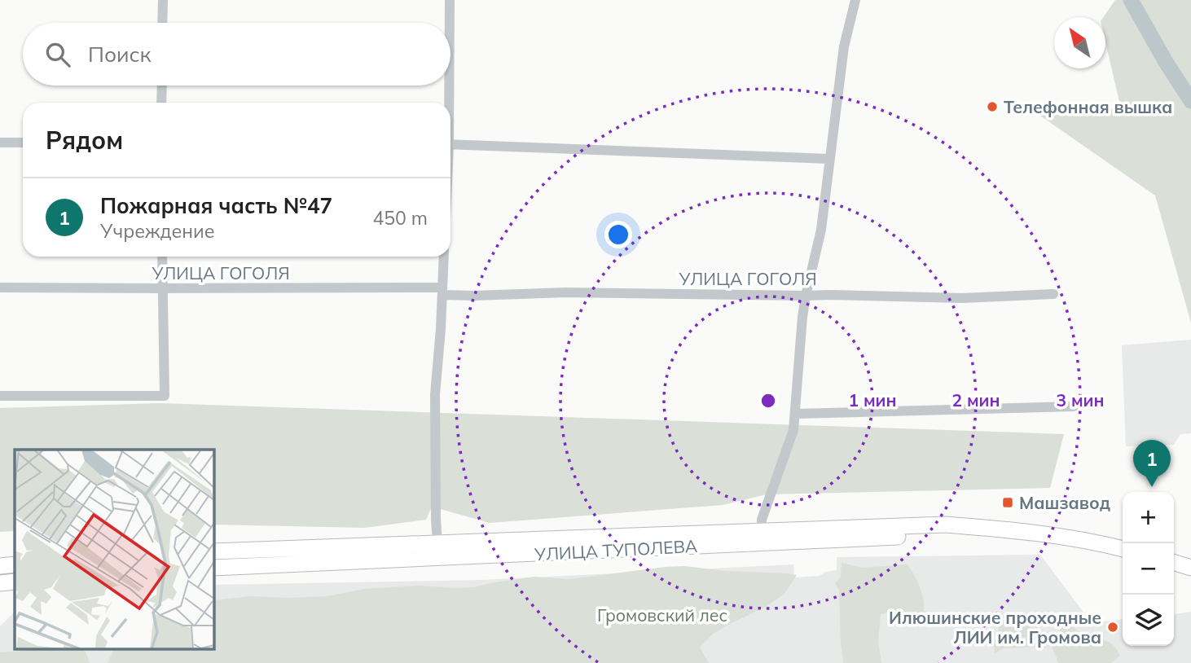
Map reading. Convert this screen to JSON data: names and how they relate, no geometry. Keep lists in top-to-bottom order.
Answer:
{
  "streets": {
    "main road": ["УЛИЦА ТУПОЛЕВА"],
    "street": ["УЛИЦА ГОГОЛЯ"]
  },
  "parks": ["Громовский лес"],
  "places": {
    "other": ["Телефонная вышка", "Илюшинские проходные ЛИИ им. Громова"],
    "transit": ["Машзавод"]
  },
  "north": "top left",
  "page": {
    "search": "Поиск",
    "heading": "Рядом",
    "list": [
      {
        "mark": "1",
        "name": "Пожарная часть №47",
        "note": "Учреждение",
        "value": "450 m"
      }
    ],
    "pins": "1",
    "map_buttons": ["+", "−"]
  },
  "rings": ["1 мин", "2 мин", "3 мин"]
}
